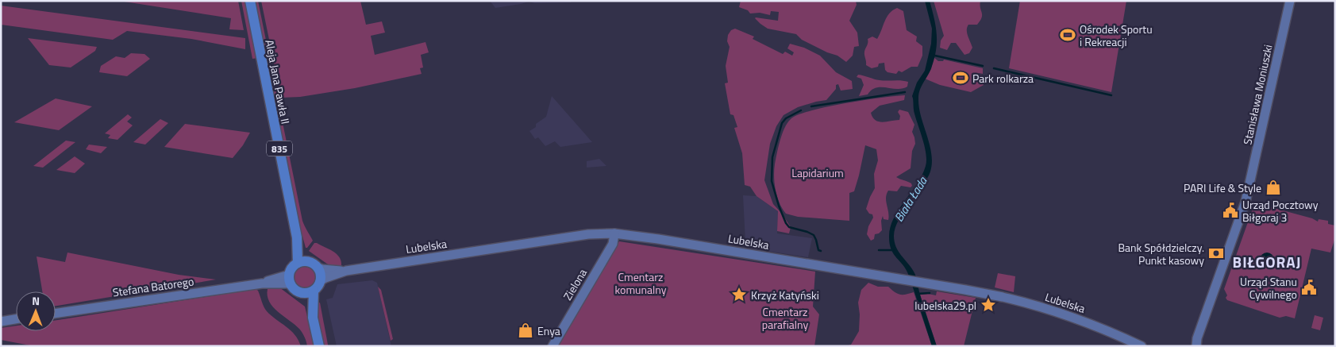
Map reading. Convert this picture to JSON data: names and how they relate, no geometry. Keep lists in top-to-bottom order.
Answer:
{
  "streets": {
    "main road": ["Aleja Jana Pawła II", "835"],
    "street": [
      "Stanisława Moniuszki",
      "Lubelska",
      "Zielona",
      "Stefana Batorego"
    ]
  },
  "crossings": [
    ["Aleja Jana Pawła II", "Lubelska"],
    ["Aleja Jana Pawła II", "Stefana Batorego"],
    ["Lubelska", "Zielona"],
    ["Lubelska", "Stefana Batorego"]
  ],
  "districts": ["BIŁGORAJ"],
  "water": ["Biała Łada"],
  "parks": ["Lapidarium", "Cmentarz komunalny", "Cmentarz parafialny"],
  "places": {
    "sports": ["Ośrodek Sportu i Rekreacji", "Park rolkarza"],
    "shop": ["PARI Life & Style", "Enya"],
    "public building": ["Urząd Pocztowy Biłgoraj 3", "Urząd Stanu Cywilnego"],
    "bank": ["Bank Spółdzielczy. Punkt kasowy"],
    "place": ["Krzyż Katyński", "lubelska29.pl"]
  },
  "north": "top"
}
